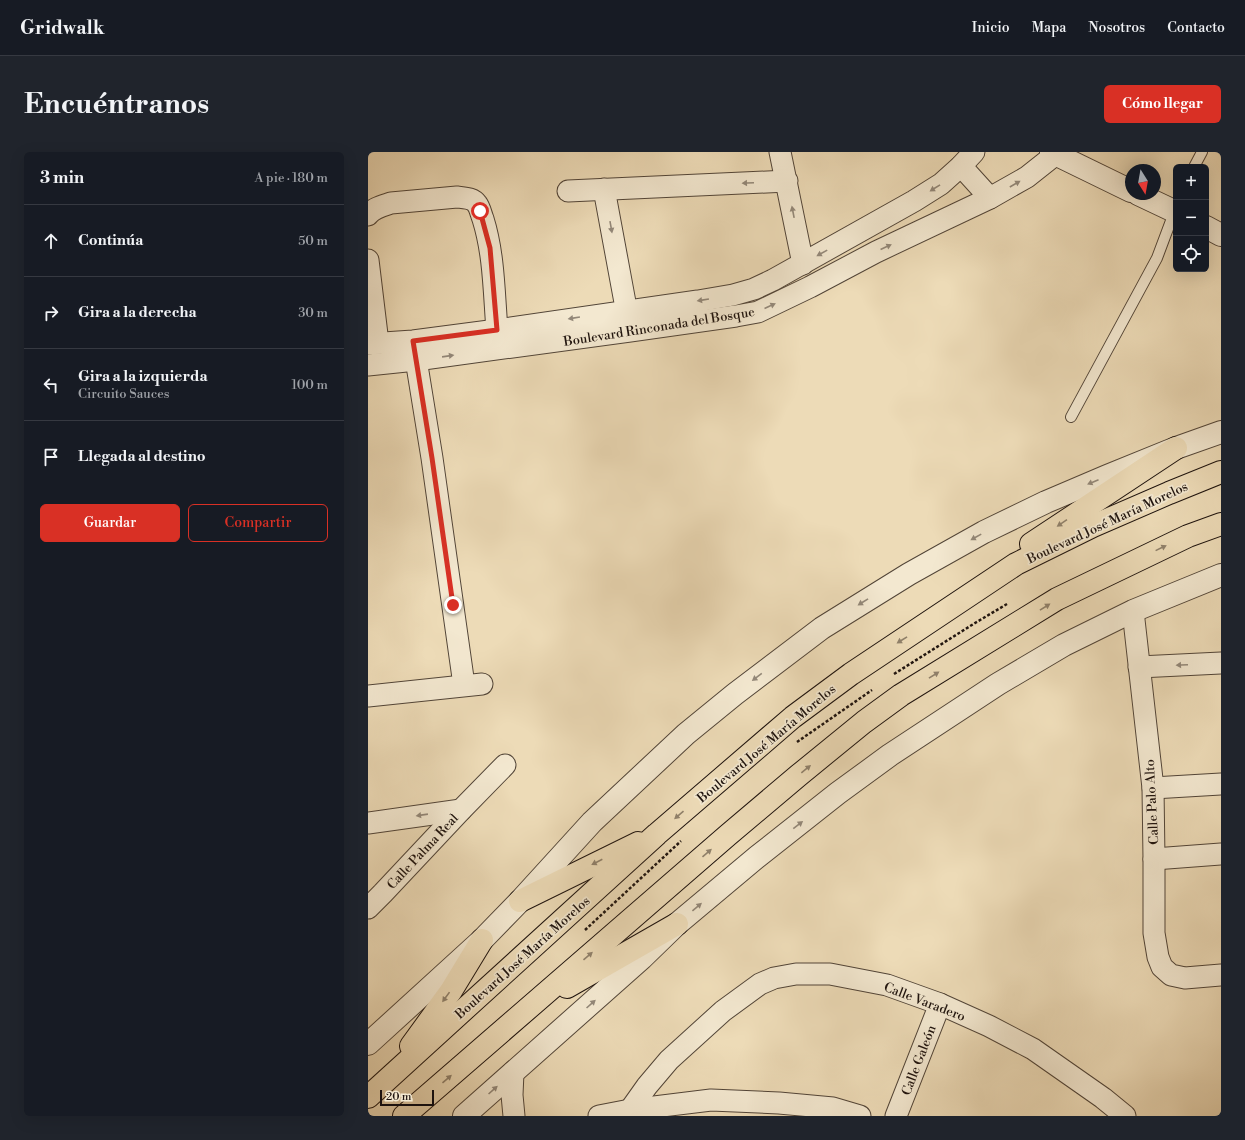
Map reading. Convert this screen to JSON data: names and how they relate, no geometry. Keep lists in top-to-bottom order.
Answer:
{
  "streets": {
    "main road": ["Boulevard José María Morelos"],
    "street": [
      "Boulevard Rinconada del Bosque",
      "Calle Palo Alto",
      "Calle Palma Real",
      "Calle Varadero",
      "Calle Galeón"
    ]
  },
  "crossings": [
    ["Calle Varadero", "Calle Galeón"]
  ],
  "one_way": ["Calle Palma Real"],
  "scale_bar": "20 m",
  "north": "bottom",
  "page": {
    "header": "Gridwalk",
    "nav": [
      "Inicio",
      "Mapa",
      "Nosotros",
      "Contacto"
    ],
    "buttons": [
      "Cómo llegar",
      ["Guardar", "Compartir"]
    ],
    "title": "Encuéntranos",
    "heading": ["3 min", "A pie · 180 m"],
    "map_buttons": ["+", "−"],
    "list": [
      ["Continúa", "50 m"],
      ["Gira a la derecha", "30 m"],
      ["Gira a la izquierda", "Circuito Sauces", "100 m"],
      "Llegada al destino"
    ],
    "scale": "20 m"
  }
}
